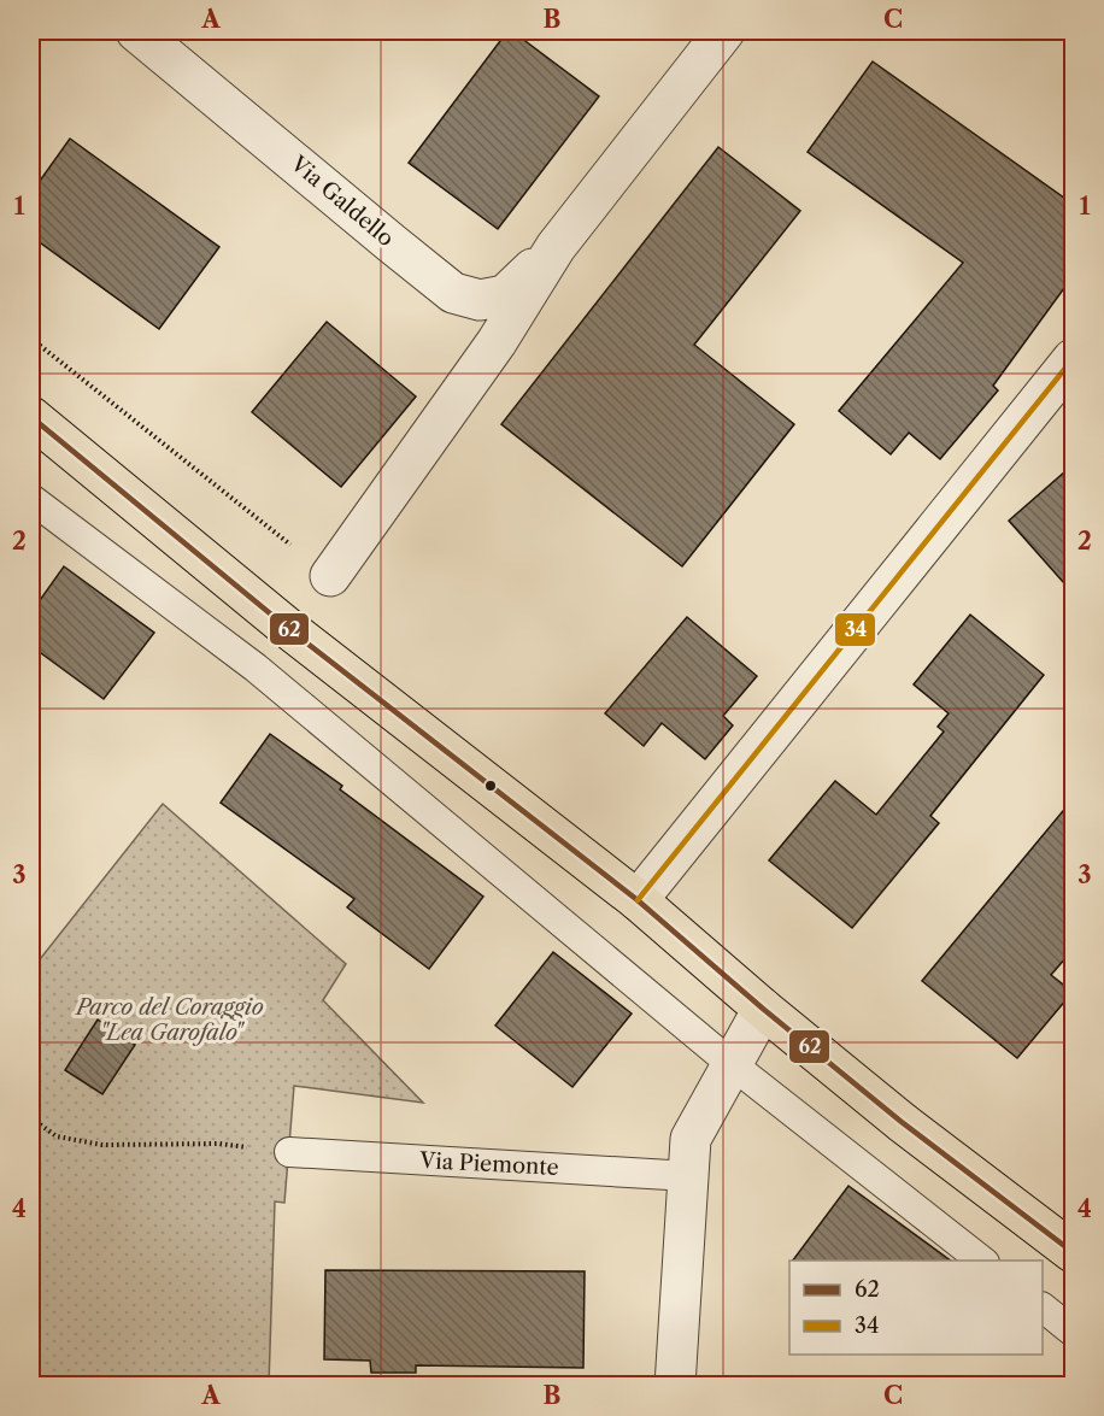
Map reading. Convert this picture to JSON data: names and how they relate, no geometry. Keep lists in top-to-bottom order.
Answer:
{
  "streets": {
    "street": ["Via Galdello"],
    "lane": ["Via Piemonte"]
  },
  "parks": ["Parco del Coraggio \"Lea Garofalo\""],
  "lines": ["transit line 34", "transit line 62"],
  "legend": ["62", "34"],
  "grid": {
    "columns": ["A", "B", "C"],
    "rows": [
      "1",
      "2",
      "3",
      "4"
    ]
  }
}
